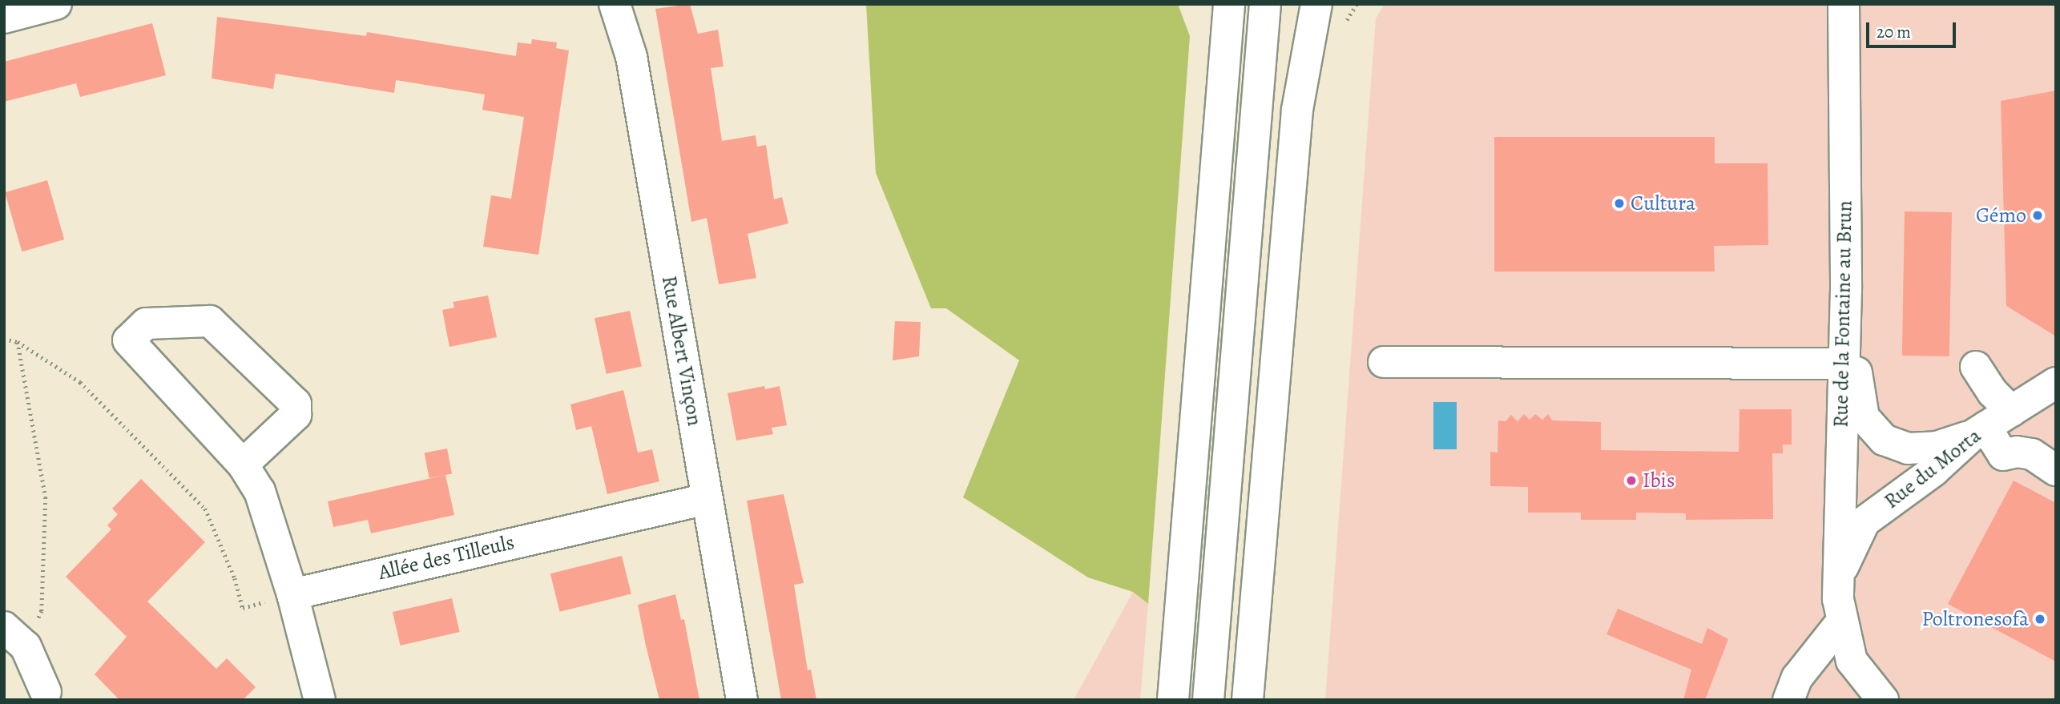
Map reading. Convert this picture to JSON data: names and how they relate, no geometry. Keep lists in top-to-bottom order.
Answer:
{
  "streets": {
    "main road": [
      "Rue de la Fontaine au Brun",
      "Rue Albert Vinçon",
      "Rue du Morta",
      "Allée des Tilleuls"
    ]
  },
  "crossings": [
    ["Rue de la Fontaine au Brun", "Rue du Morta"],
    ["Rue Albert Vinçon", "Allée des Tilleuls"]
  ],
  "places": [
    "Cultura",
    "Gémo",
    "Ibis",
    "Poltronesofà"
  ],
  "scale_bar": "20 m"
}
